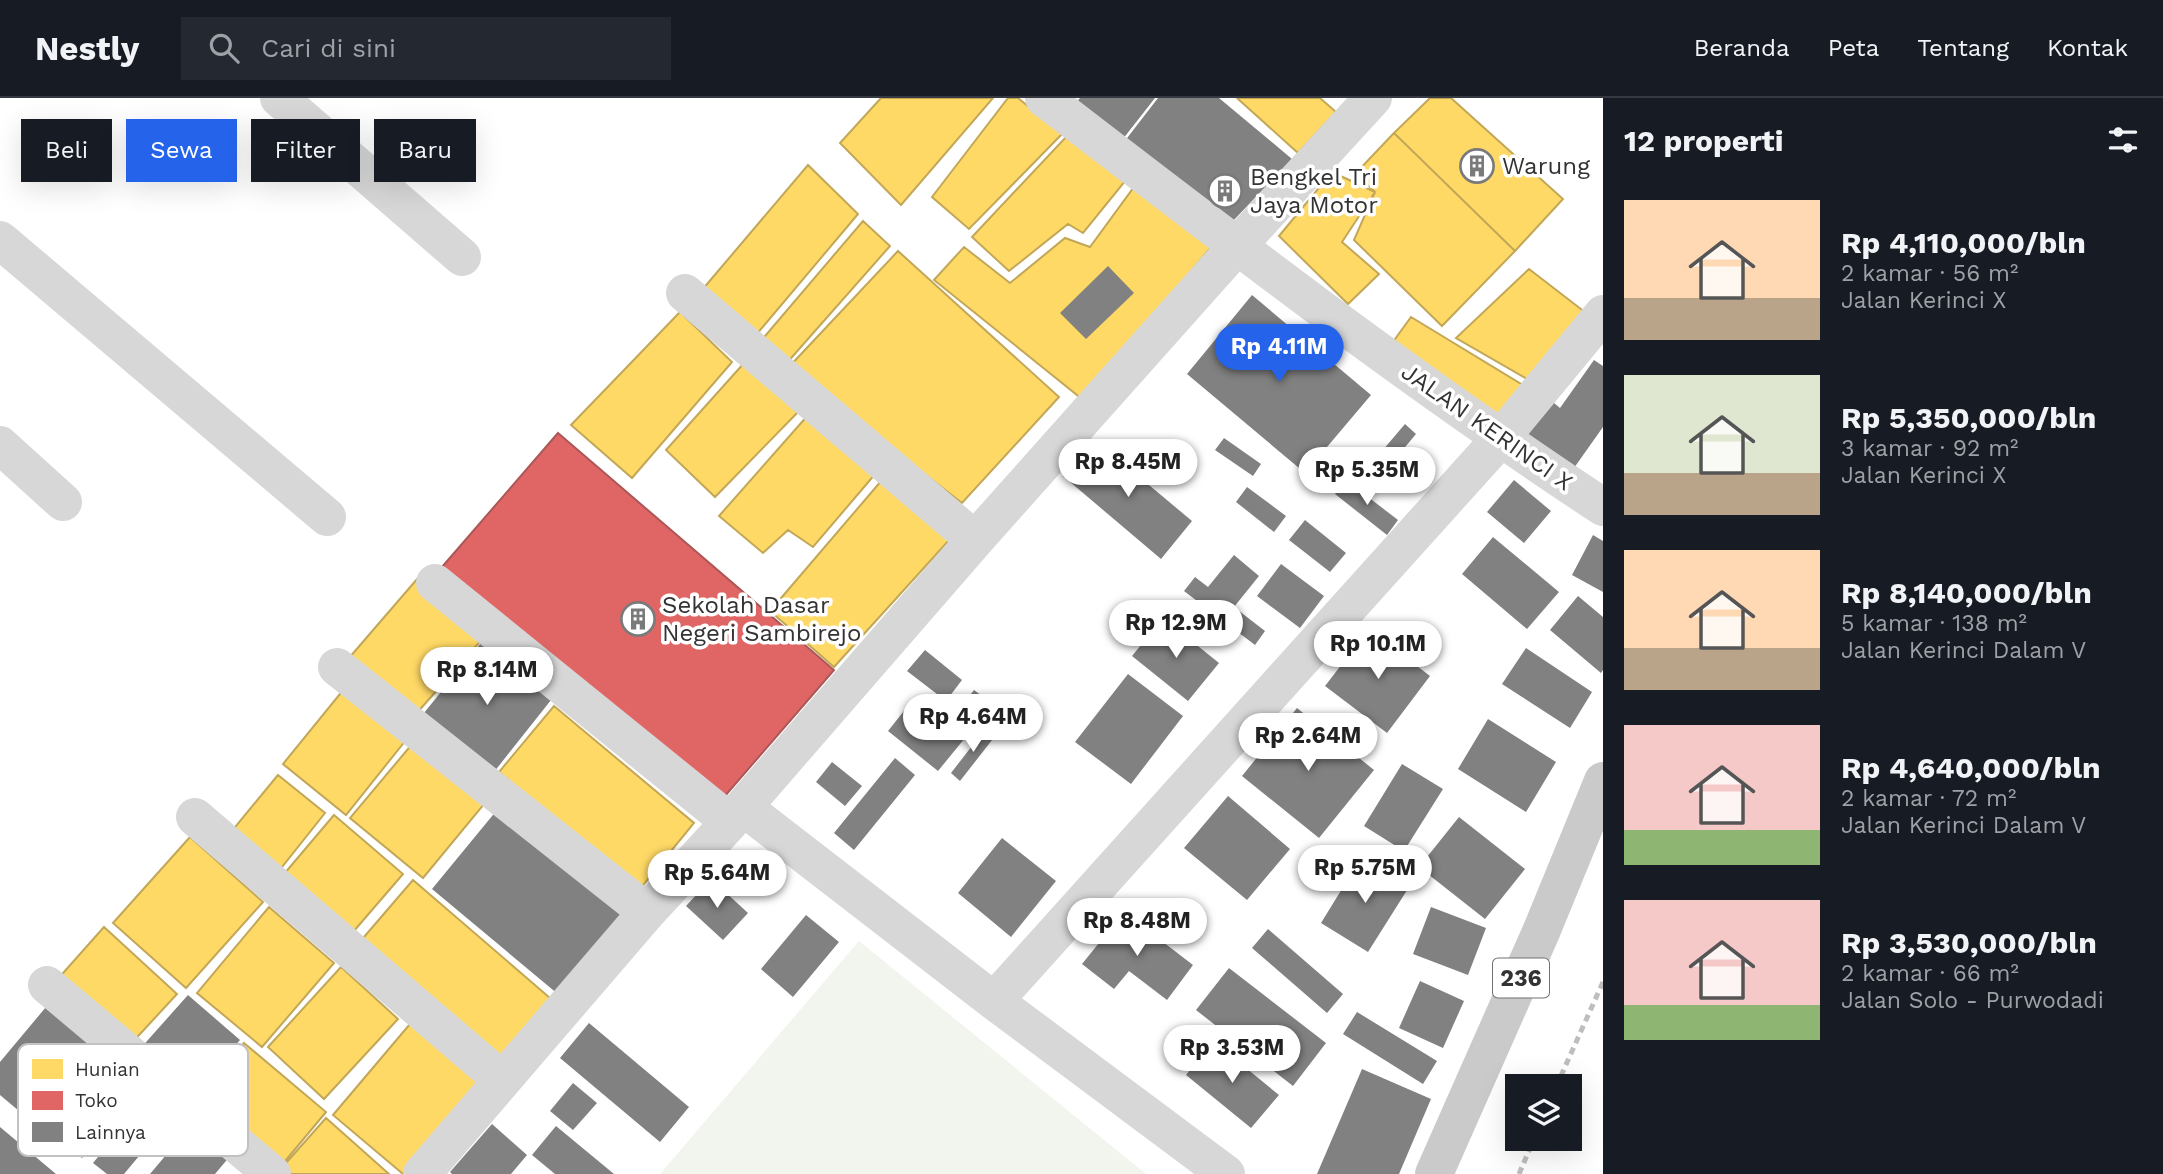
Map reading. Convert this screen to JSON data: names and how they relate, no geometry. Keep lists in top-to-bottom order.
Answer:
{
  "streets": {
    "main road": ["236"],
    "street": ["JALAN KERINCI X"]
  },
  "places": {
    "building": ["Warung", "Bengkel Tri Jaya Motor", "Sekolah Dasar Negeri Sambirejo"]
  },
  "legend": ["Hunian", "Toko", "Lainnya"],
  "page": {
    "header": "Nestly",
    "search": "Cari di sini",
    "nav": [
      "Beranda",
      "Peta",
      "Tentang",
      "Kontak"
    ],
    "heading": "12 properti",
    "chip": [
      "Beli",
      "Sewa",
      "Filter",
      "Baru"
    ],
    "list": [
      {
        "name": "Rp 4,110,000/bln",
        "note": "2 kamar · 56 m² · Jalan Kerinci X"
      },
      {
        "name": "Rp 5,350,000/bln",
        "note": "3 kamar · 92 m² · Jalan Kerinci X"
      },
      {
        "name": "Rp 8,140,000/bln",
        "note": "5 kamar · 138 m² · Jalan Kerinci Dalam V"
      },
      {
        "name": "Rp 4,640,000/bln",
        "note": "2 kamar · 72 m² · Jalan Kerinci Dalam V"
      },
      {
        "name": "Rp 3,530,000/bln",
        "note": "2 kamar · 66 m² · Jalan Solo - Purwodadi"
      }
    ],
    "price": [
      "Rp 4.11M",
      "Rp 8.45M",
      "Rp 5.35M",
      "Rp 12.9M",
      "Rp 10.1M",
      "Rp 8.14M",
      "Rp 4.64M",
      "Rp 2.64M",
      "Rp 5.75M",
      "Rp 5.64M",
      "Rp 8.48M",
      "Rp 3.53M"
    ]
  }
}
